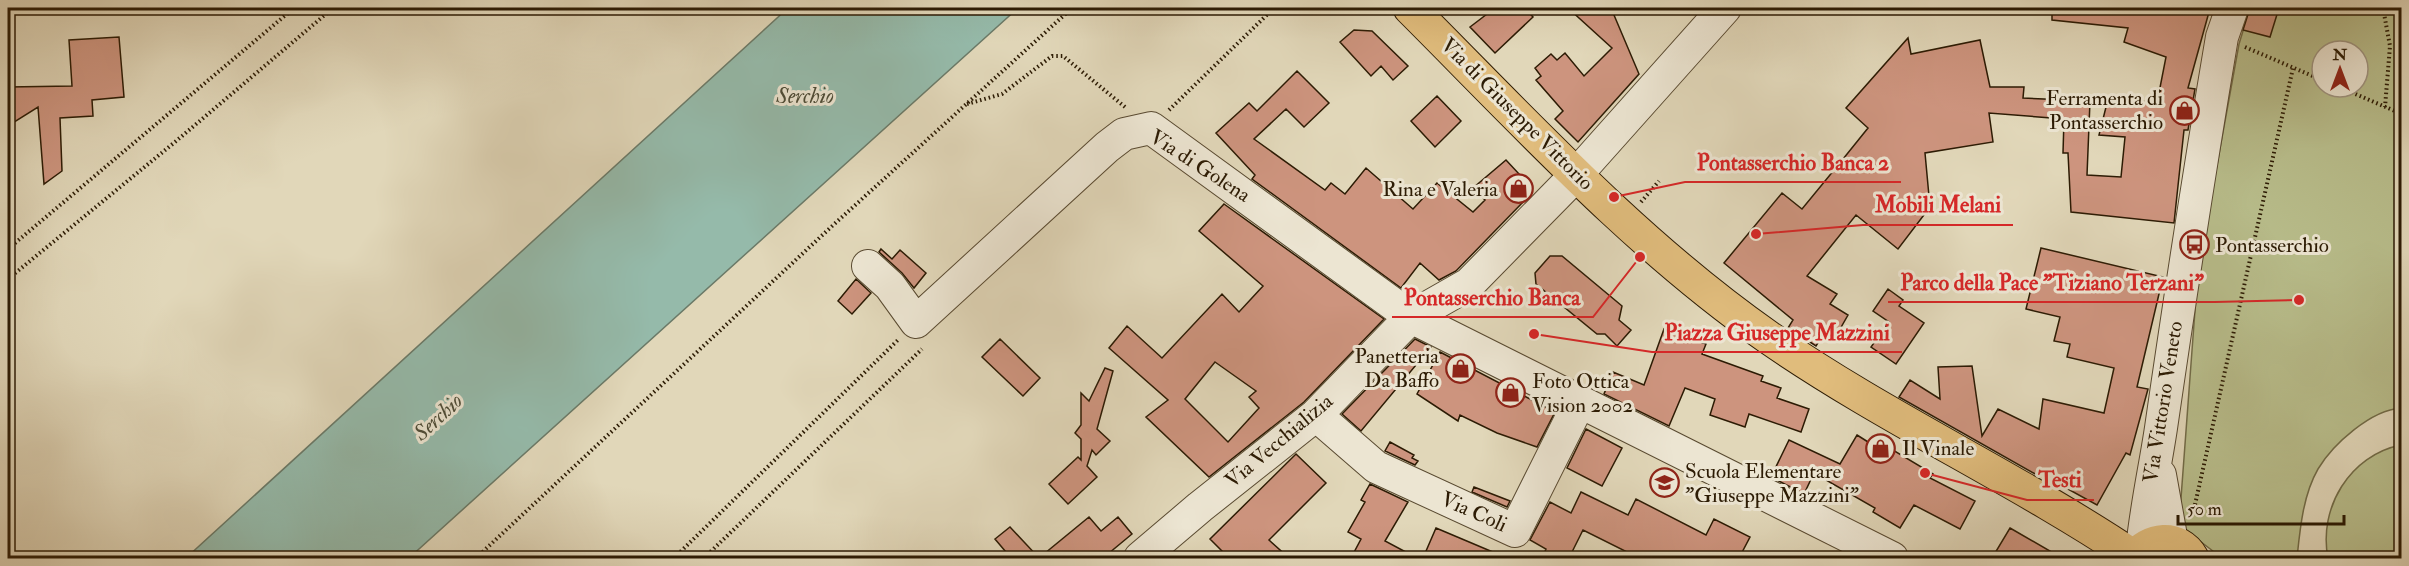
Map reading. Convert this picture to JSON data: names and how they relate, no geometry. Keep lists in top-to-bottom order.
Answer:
{
  "streets": {
    "main road": ["Via di Giuseppe Vittorio"],
    "street": [
      "Via di Golena",
      "Via Vittorio Veneto",
      "Via Vecchializia",
      "Via Coli"
    ]
  },
  "crossings": [
    ["Via di Giuseppe Vittorio", "Via Vittorio Veneto"],
    ["Via di Giuseppe Vittorio", "Via Vecchializia"],
    ["Via di Golena", "Via Vecchializia"],
    ["Via di Golena", "Via Coli"],
    ["Via Vecchializia", "Via Coli"]
  ],
  "water": ["Serchio"],
  "places": {
    "shop": [
      "Ferramenta di Pontasserchio",
      "Rina e Valeria",
      "Panetteria Da Baffo",
      "Foto Ottica Vision 2002",
      "Il Vinale"
    ],
    "other": [
      "Pontasserchio Banca 2",
      "Mobili Melani",
      "Pontasserchio Banca",
      "Parco della Pace \"Tiziano Terzani\"",
      "Piazza Giuseppe Mazzini",
      "Testi"
    ],
    "bus stop": ["Pontasserchio"],
    "school or university": ["Scuola Elementare \"Giuseppe Mazzini\""]
  },
  "scale_bar": "50 m",
  "north": "top"
}
